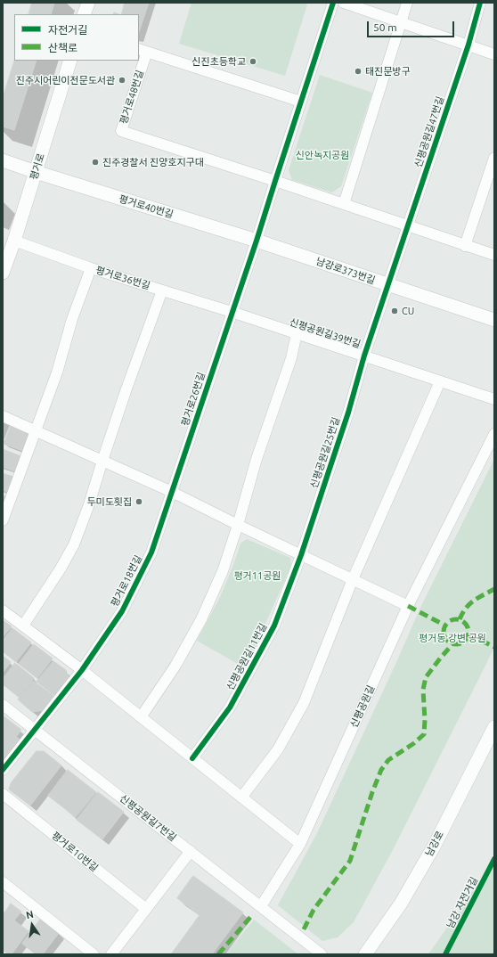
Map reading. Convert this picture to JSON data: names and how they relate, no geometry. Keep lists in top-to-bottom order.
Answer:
{
  "streets": {
    "street": [
      "평거로48번길",
      "신평공원길47번길",
      "평거로",
      "평거로40번길",
      "남강로373번길",
      "평거로36번길",
      "신평공원길39번길",
      "평거로26번길",
      "신평공원길25번길",
      "평거로18번길",
      "신평공원길11번길",
      "신평공원길",
      "신평공원길7번길",
      "남강로",
      "평거로10번길"
    ],
    "cycle path": ["남강 자전거길"]
  },
  "crossings": [
    ["평거로48번길", "평거로26번길"],
    ["신평공원길47번길", "남강로373번길"],
    ["신평공원길47번길", "신평공원길25번길"],
    ["평거로", "평거로40번길"],
    ["평거로", "평거로36번길"],
    ["평거로40번길", "남강로373번길"],
    ["평거로40번길", "평거로26번길"],
    ["남강로373번길", "평거로26번길"],
    ["남강로373번길", "신평공원길25번길"],
    ["평거로36번길", "신평공원길39번길"],
    ["평거로36번길", "평거로26번길"],
    ["신평공원길39번길", "평거로26번길"],
    ["신평공원길39번길", "신평공원길25번길"],
    ["평거로26번길", "평거로18번길"],
    ["신평공원길25번길", "신평공원길11번길"],
    ["평거로18번길", "신평공원길7번길"],
    ["신평공원길", "신평공원길7번길"]
  ],
  "parks": ["신안녹지공원", "평거11공원", "평거동 강변 공원"],
  "places": [
    "신진초등학교",
    "태진문방구",
    "진주시어린이전문도서관",
    "진주경찰서 진양호지구대",
    "CU",
    "두미도횟집"
  ],
  "legend": ["자전거길", "산책로"],
  "scale_bar": "50 m",
  "north": "top"
}
